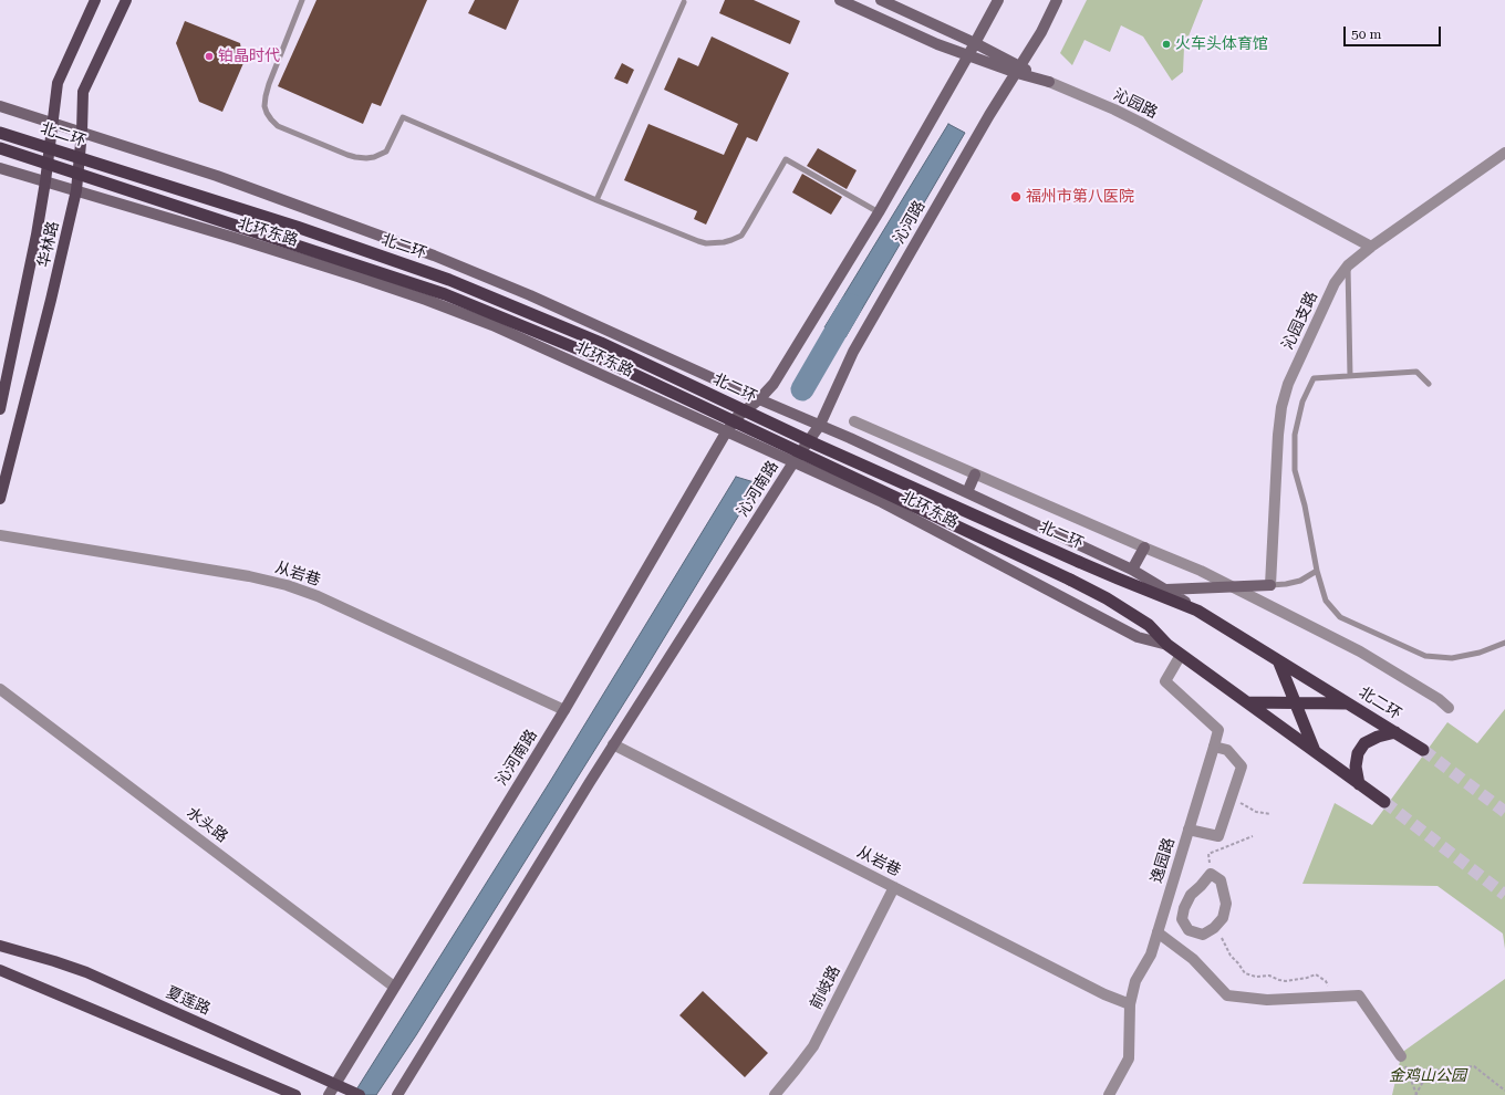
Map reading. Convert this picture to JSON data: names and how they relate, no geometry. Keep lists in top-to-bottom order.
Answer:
{
  "streets": {
    "highway": ["北二环"],
    "main road": [
      "沁园路",
      "沁河路",
      "北环东路",
      "华林路",
      "沁河南路",
      "夏莲路"
    ],
    "street": [
      "沁园支路",
      "从岩巷",
      "水头路",
      "逸园路",
      "前岐路"
    ]
  },
  "crossings": [
    ["沁园路", "沁河路"],
    ["沁园路", "沁园支路"],
    ["北二环", "北环东路"],
    ["北二环", "逸园路"],
    ["沁河路", "北环东路"],
    ["沁河路", "沁河南路"],
    ["北环东路", "华林路"],
    ["北环东路", "沁河南路"],
    ["沁河南路", "从岩巷"],
    ["沁河南路", "水头路"],
    ["沁河南路", "夏莲路"],
    ["从岩巷", "逸园路"],
    ["从岩巷", "前岐路"]
  ],
  "parks": ["金鸡山公园"],
  "places": ["火车头体育馆", "铂晶时代", "福州市第八医院"],
  "scale_bar": "50 m"
}
